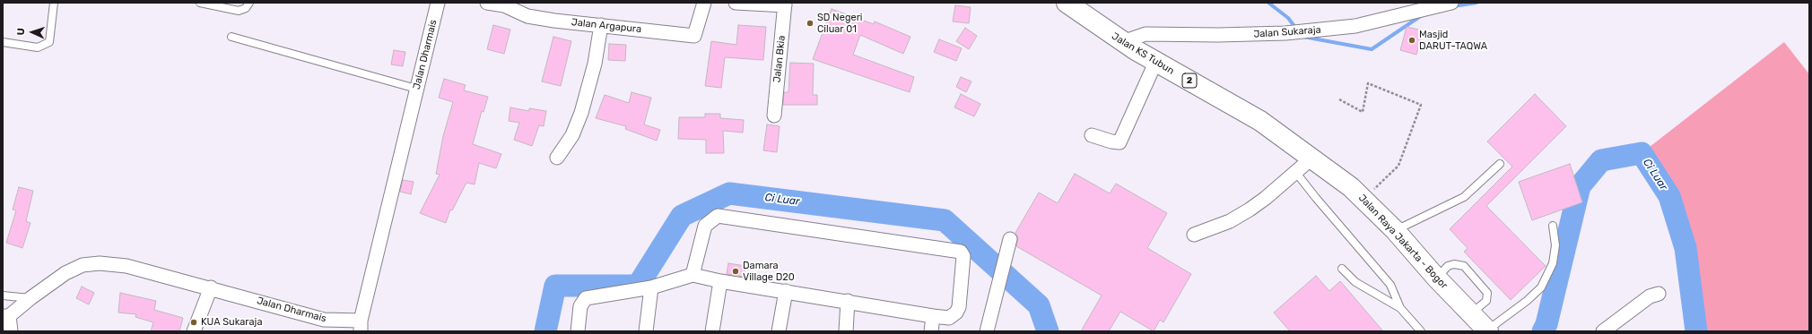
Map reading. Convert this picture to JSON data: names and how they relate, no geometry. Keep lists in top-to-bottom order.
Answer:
{
  "streets": {
    "highway": ["Jalan KS Tubun", "2", "Jalan Raya Jakarta - Bogor"],
    "street": [
      "Jalan Argapura",
      "Jalan Sukaraja",
      "Jalan Dharmais",
      "Jalan Bkia"
    ]
  },
  "crossings": [
    ["Jalan Sukaraja", "Jalan KS Tubun"],
    ["Jalan KS Tubun", "Jalan Raya Jakarta - Bogor"]
  ],
  "water": ["Ci Luar"],
  "places": [
    "SD Negeri Ciluar 01",
    "Masjid DARUT-TAQWA",
    "Damara Village D20",
    "KUA Sukaraja"
  ],
  "north": "left"
}
